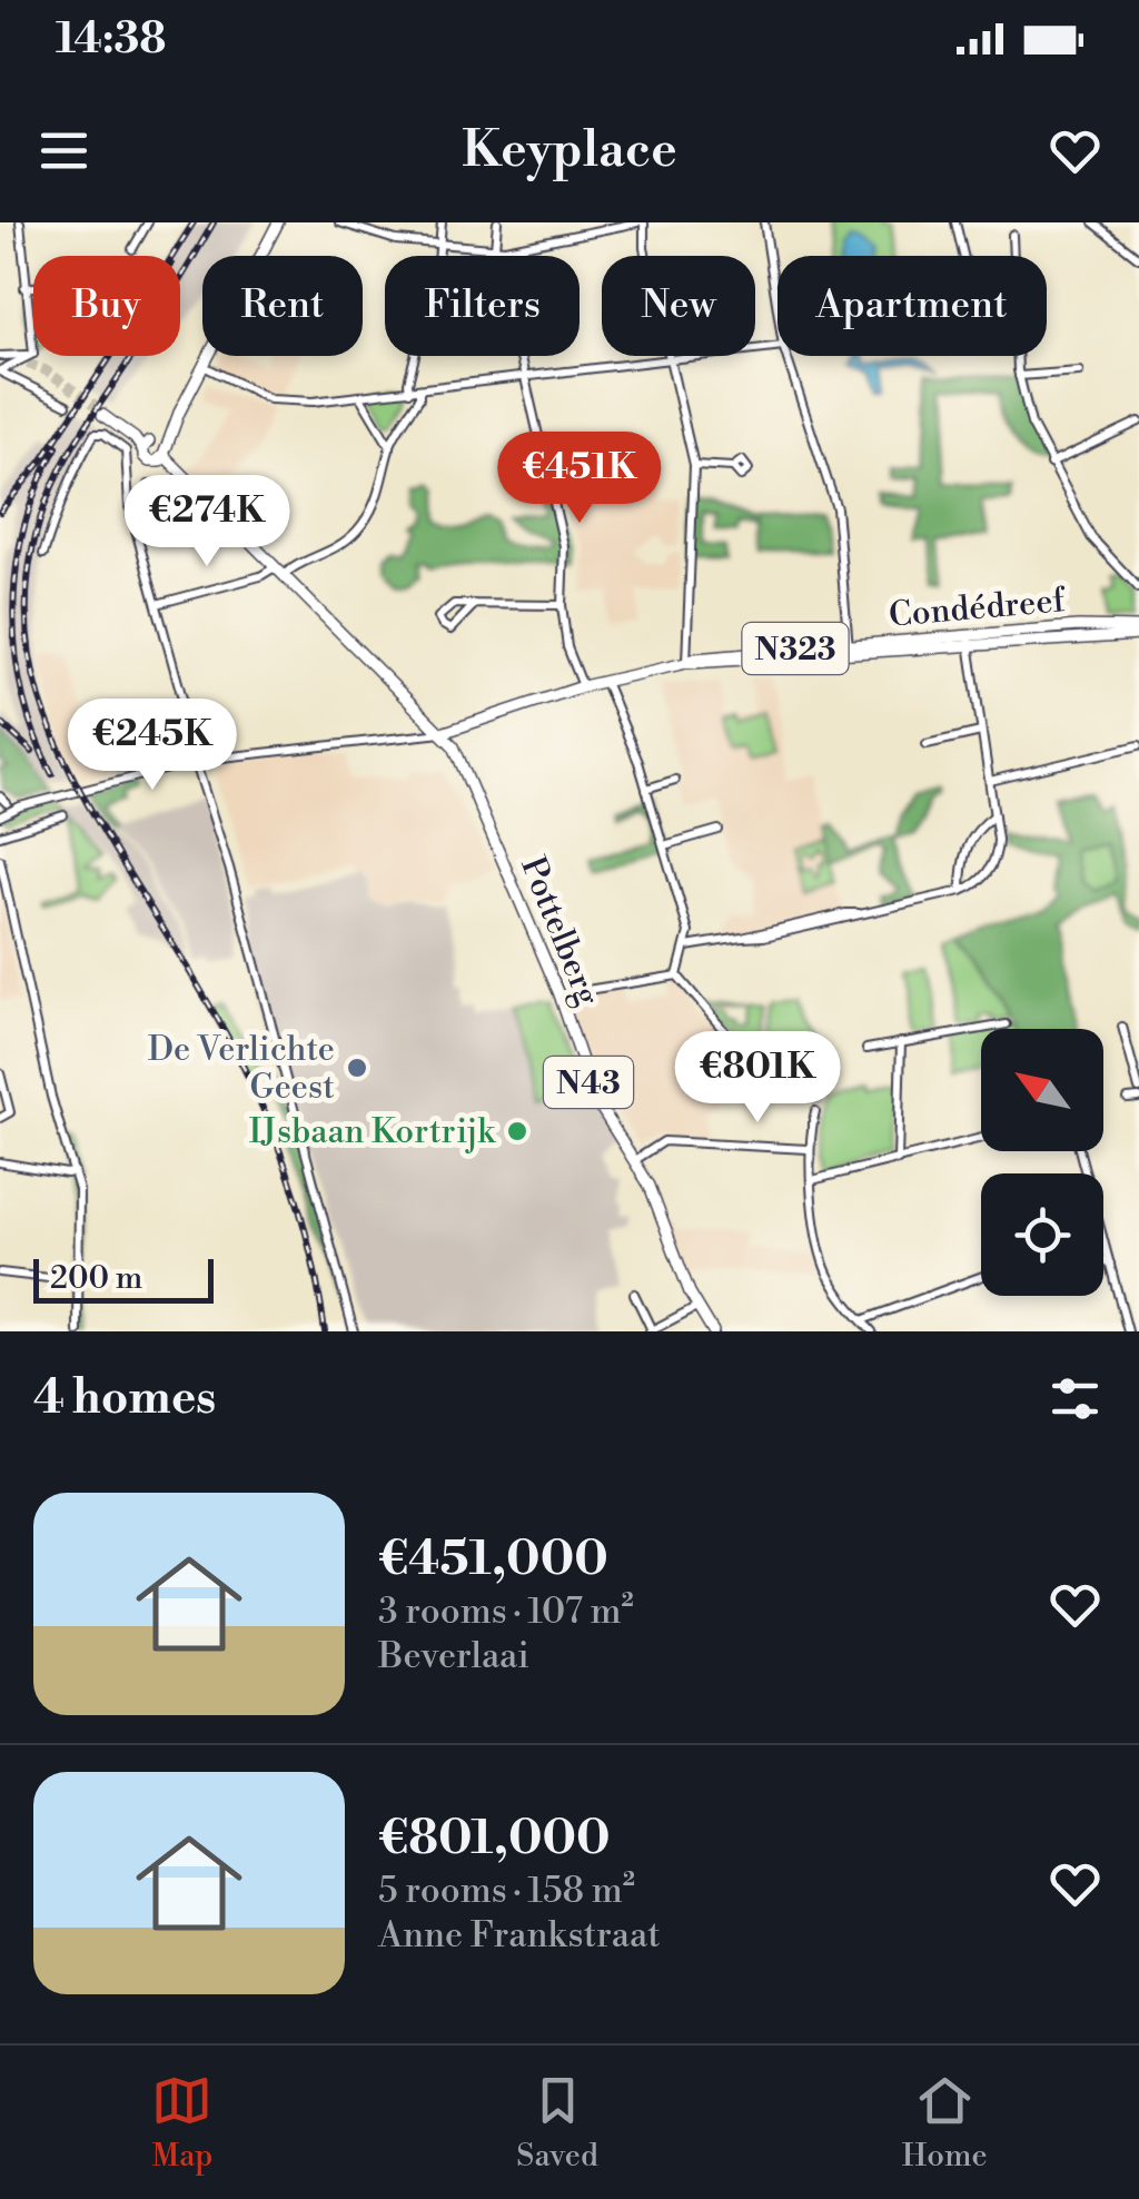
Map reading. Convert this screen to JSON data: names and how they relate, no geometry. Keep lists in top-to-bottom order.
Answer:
{
  "streets": {
    "main road": [
      "Condédreef",
      "N323",
      "Pottelberg",
      "N43"
    ]
  },
  "crossings": [
    ["Condédreef", "Pottelberg"],
    ["Condédreef", "N43"],
    ["Pottelberg", "N43"]
  ],
  "places": ["De Verlichte Geest", "IJsbaan Kortrijk"],
  "scale_bar": "200 m",
  "north": "top left",
  "page": {
    "status": "14:38",
    "header": "Keyplace",
    "chip": [
      "Buy",
      "Rent",
      "Filters",
      "New",
      "Apartment"
    ],
    "price": [
      "€451K",
      "€274K",
      "€245K",
      "€801K"
    ],
    "scale": "200 m",
    "heading": "4 homes",
    "list": [
      {
        "name": "€451,000",
        "note": "3 rooms · 107 m² · Beverlaai"
      },
      {
        "name": "€801,000",
        "note": "5 rooms · 158 m² · Anne Frankstraat"
      }
    ],
    "tabs": ["Map", "Saved", "Home"]
  }
}
